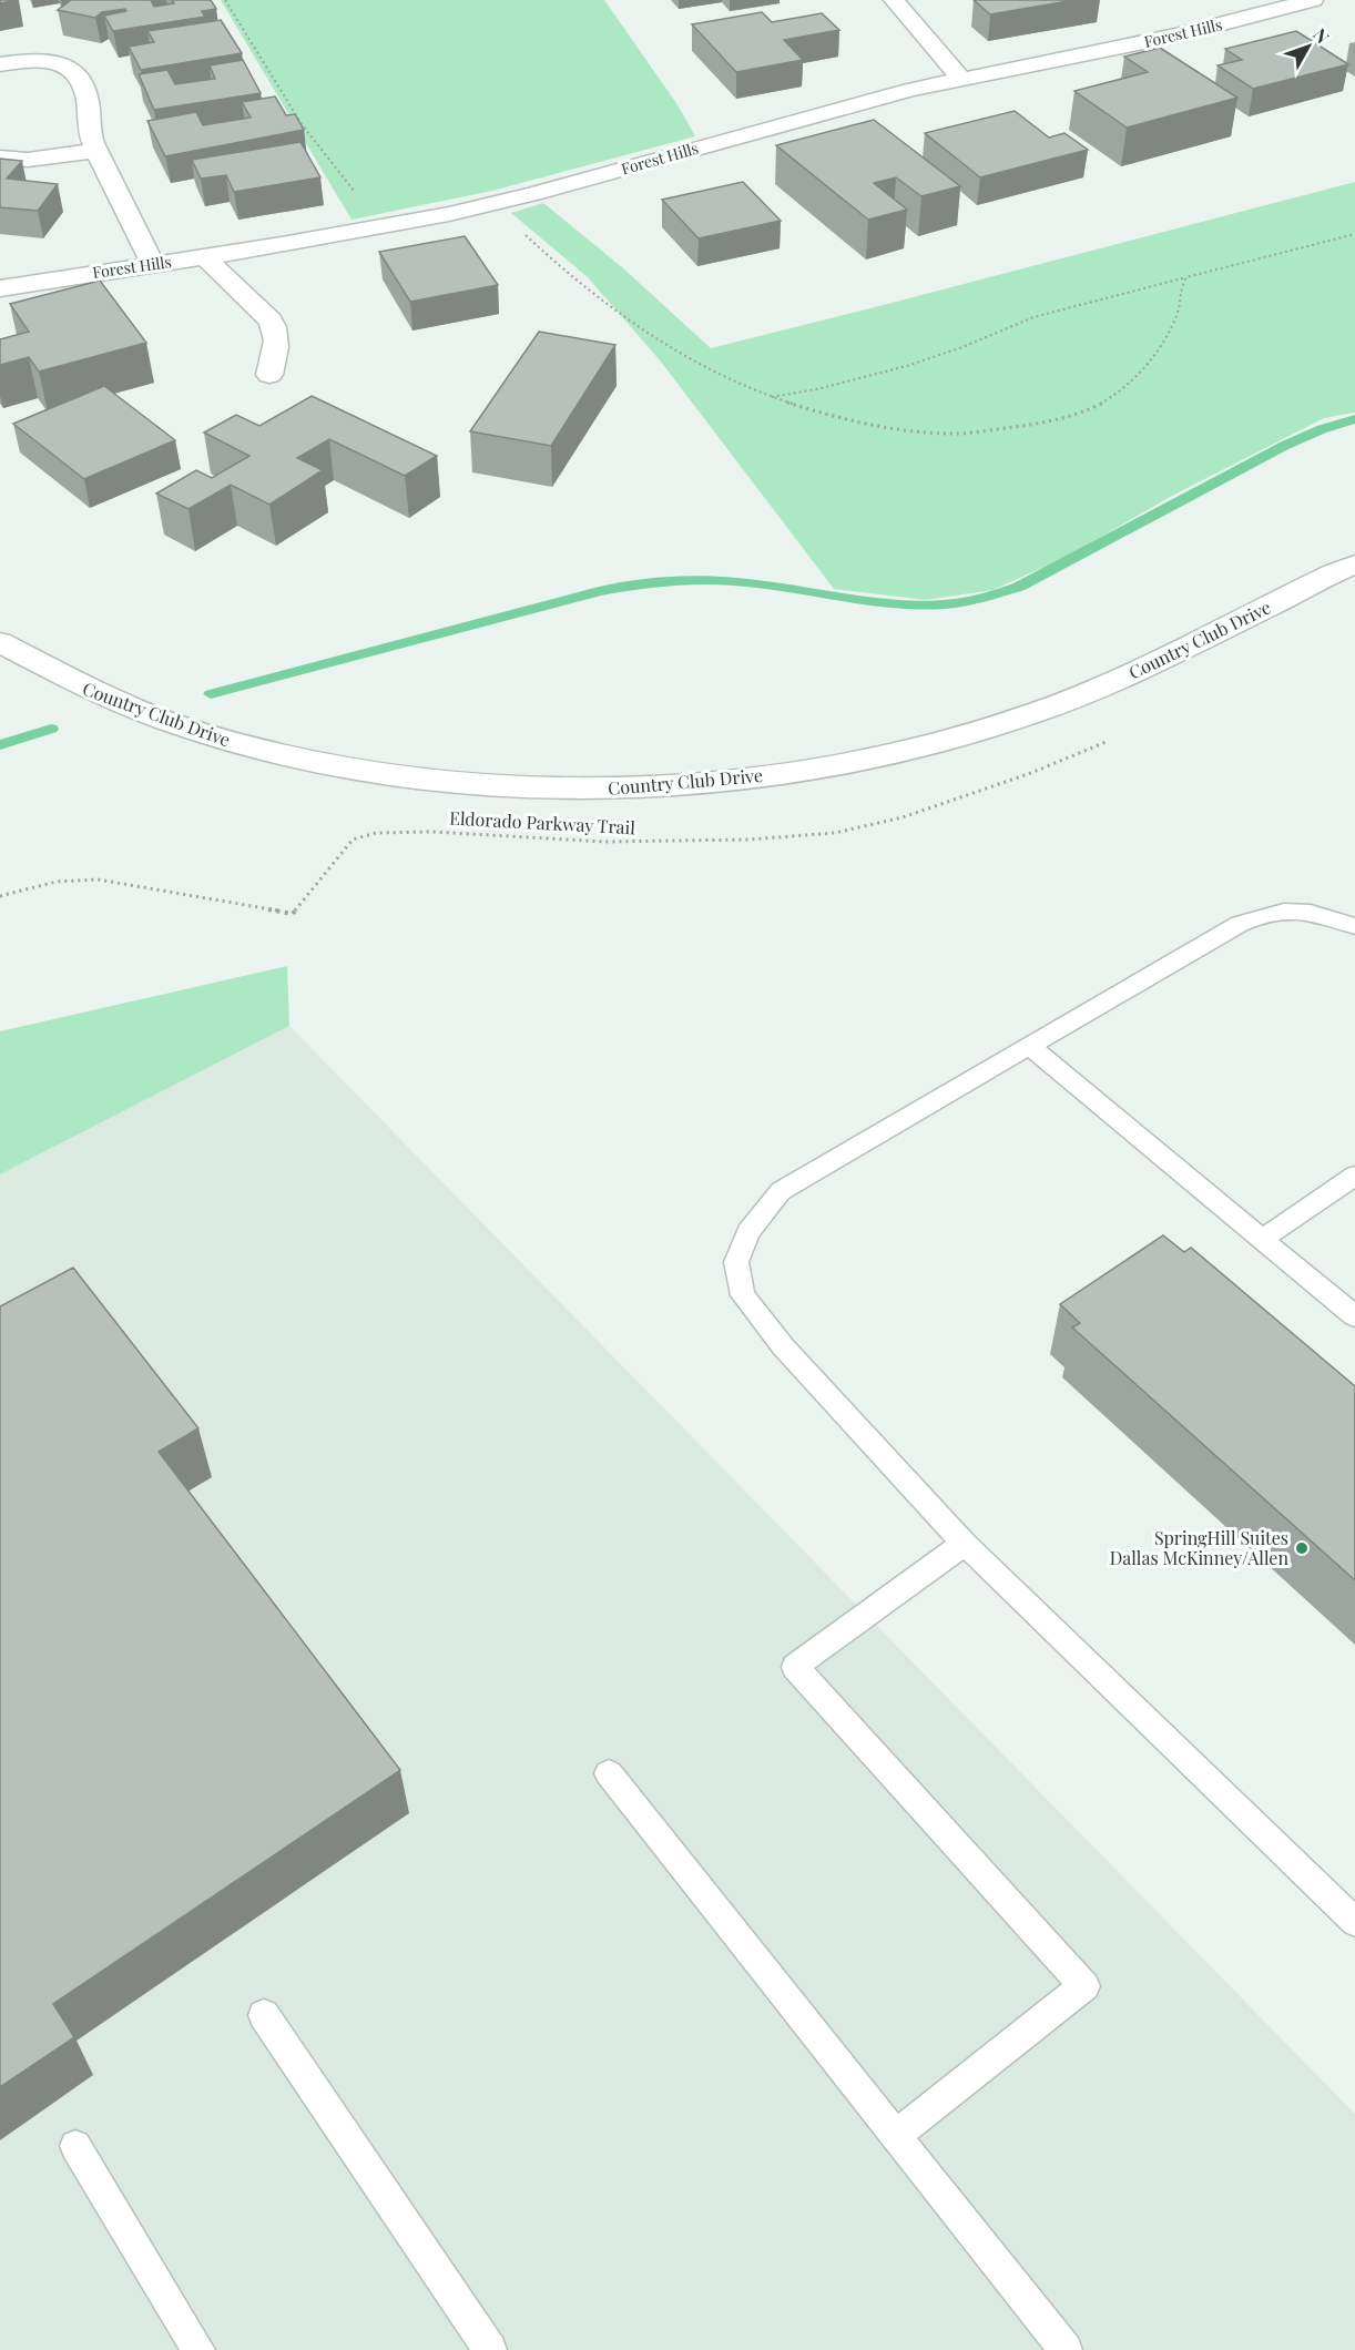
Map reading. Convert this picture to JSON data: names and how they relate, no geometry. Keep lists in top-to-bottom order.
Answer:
{
  "streets": {
    "street": ["Forest Hills", "Country Club Drive"],
    "path": ["Eldorado Parkway Trail"]
  },
  "places": ["SpringHill Suites Dallas McKinney/Allen"],
  "north": "top right"
}
